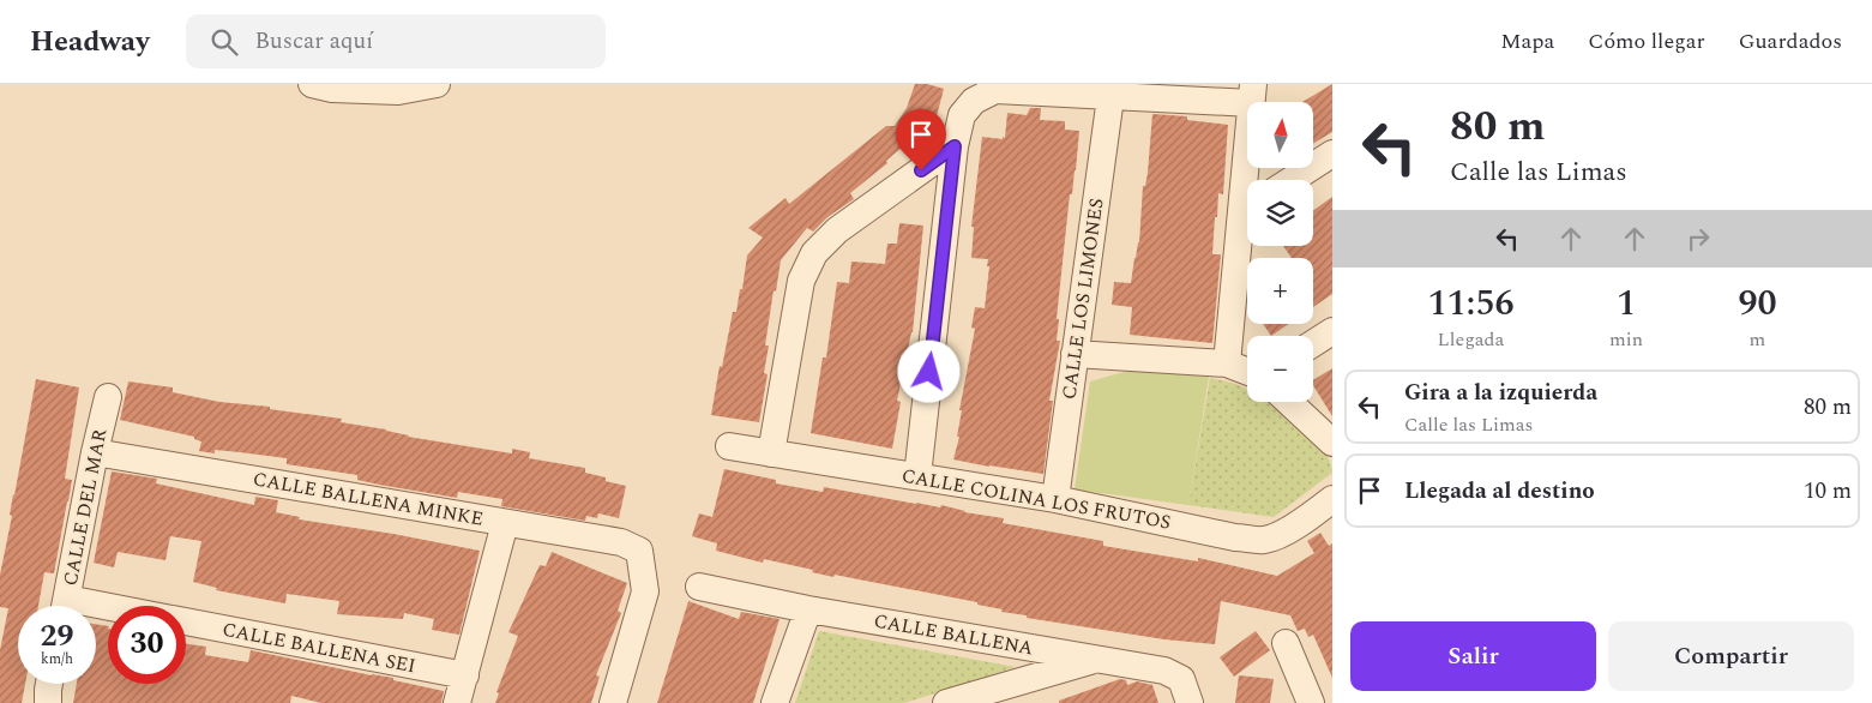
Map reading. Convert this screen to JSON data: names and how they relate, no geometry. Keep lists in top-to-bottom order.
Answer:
{
  "streets": {
    "street": [
      "CALLE LOS LIMONES",
      "CALLE BALLENA MINKE",
      "CALLE COLINA LOS FRUTOS",
      "CALLE DEL MAR",
      "CALLE BALLENA",
      "CALLE BALLENA SEI"
    ]
  },
  "crossings": [
    ["CALLE LOS LIMONES", "CALLE COLINA LOS FRUTOS"],
    ["CALLE BALLENA MINKE", "CALLE DEL MAR"]
  ],
  "north": "top",
  "page": {
    "header": "Headway",
    "search": "Buscar aquí",
    "nav": ["Mapa", "Cómo llegar", "Guardados"],
    "turn": ["80 m", "Calle las Limas"],
    "map_buttons": ["+", "−"],
    "eta": [
      "11:56",
      "Llegada",
      "1",
      "min",
      "90",
      "m"
    ],
    "list": [
      {
        "name": "Gira a la izquierda",
        "note": "Calle las Limas",
        "value": "80 m"
      },
      {
        "name": "Llegada al destino",
        "value": "10 m"
      }
    ],
    "speed": "29 km/h",
    "limit": "30",
    "buttons": ["Salir", "Compartir"]
  }
}
